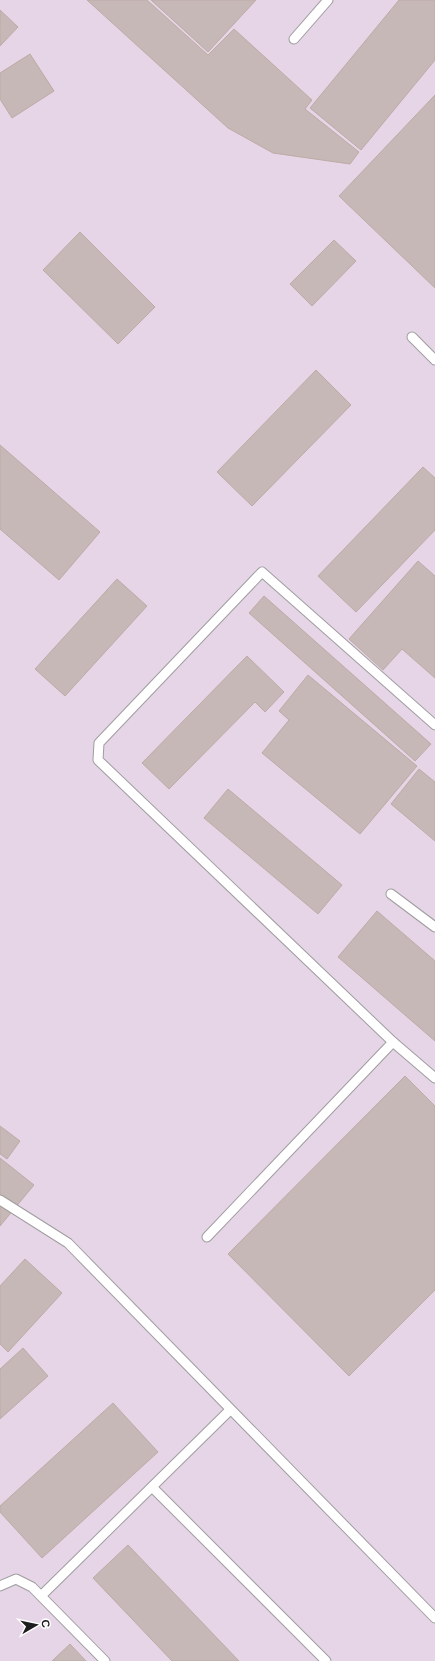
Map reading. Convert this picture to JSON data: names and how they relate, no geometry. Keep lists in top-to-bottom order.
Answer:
{
  "north": "right"
}
